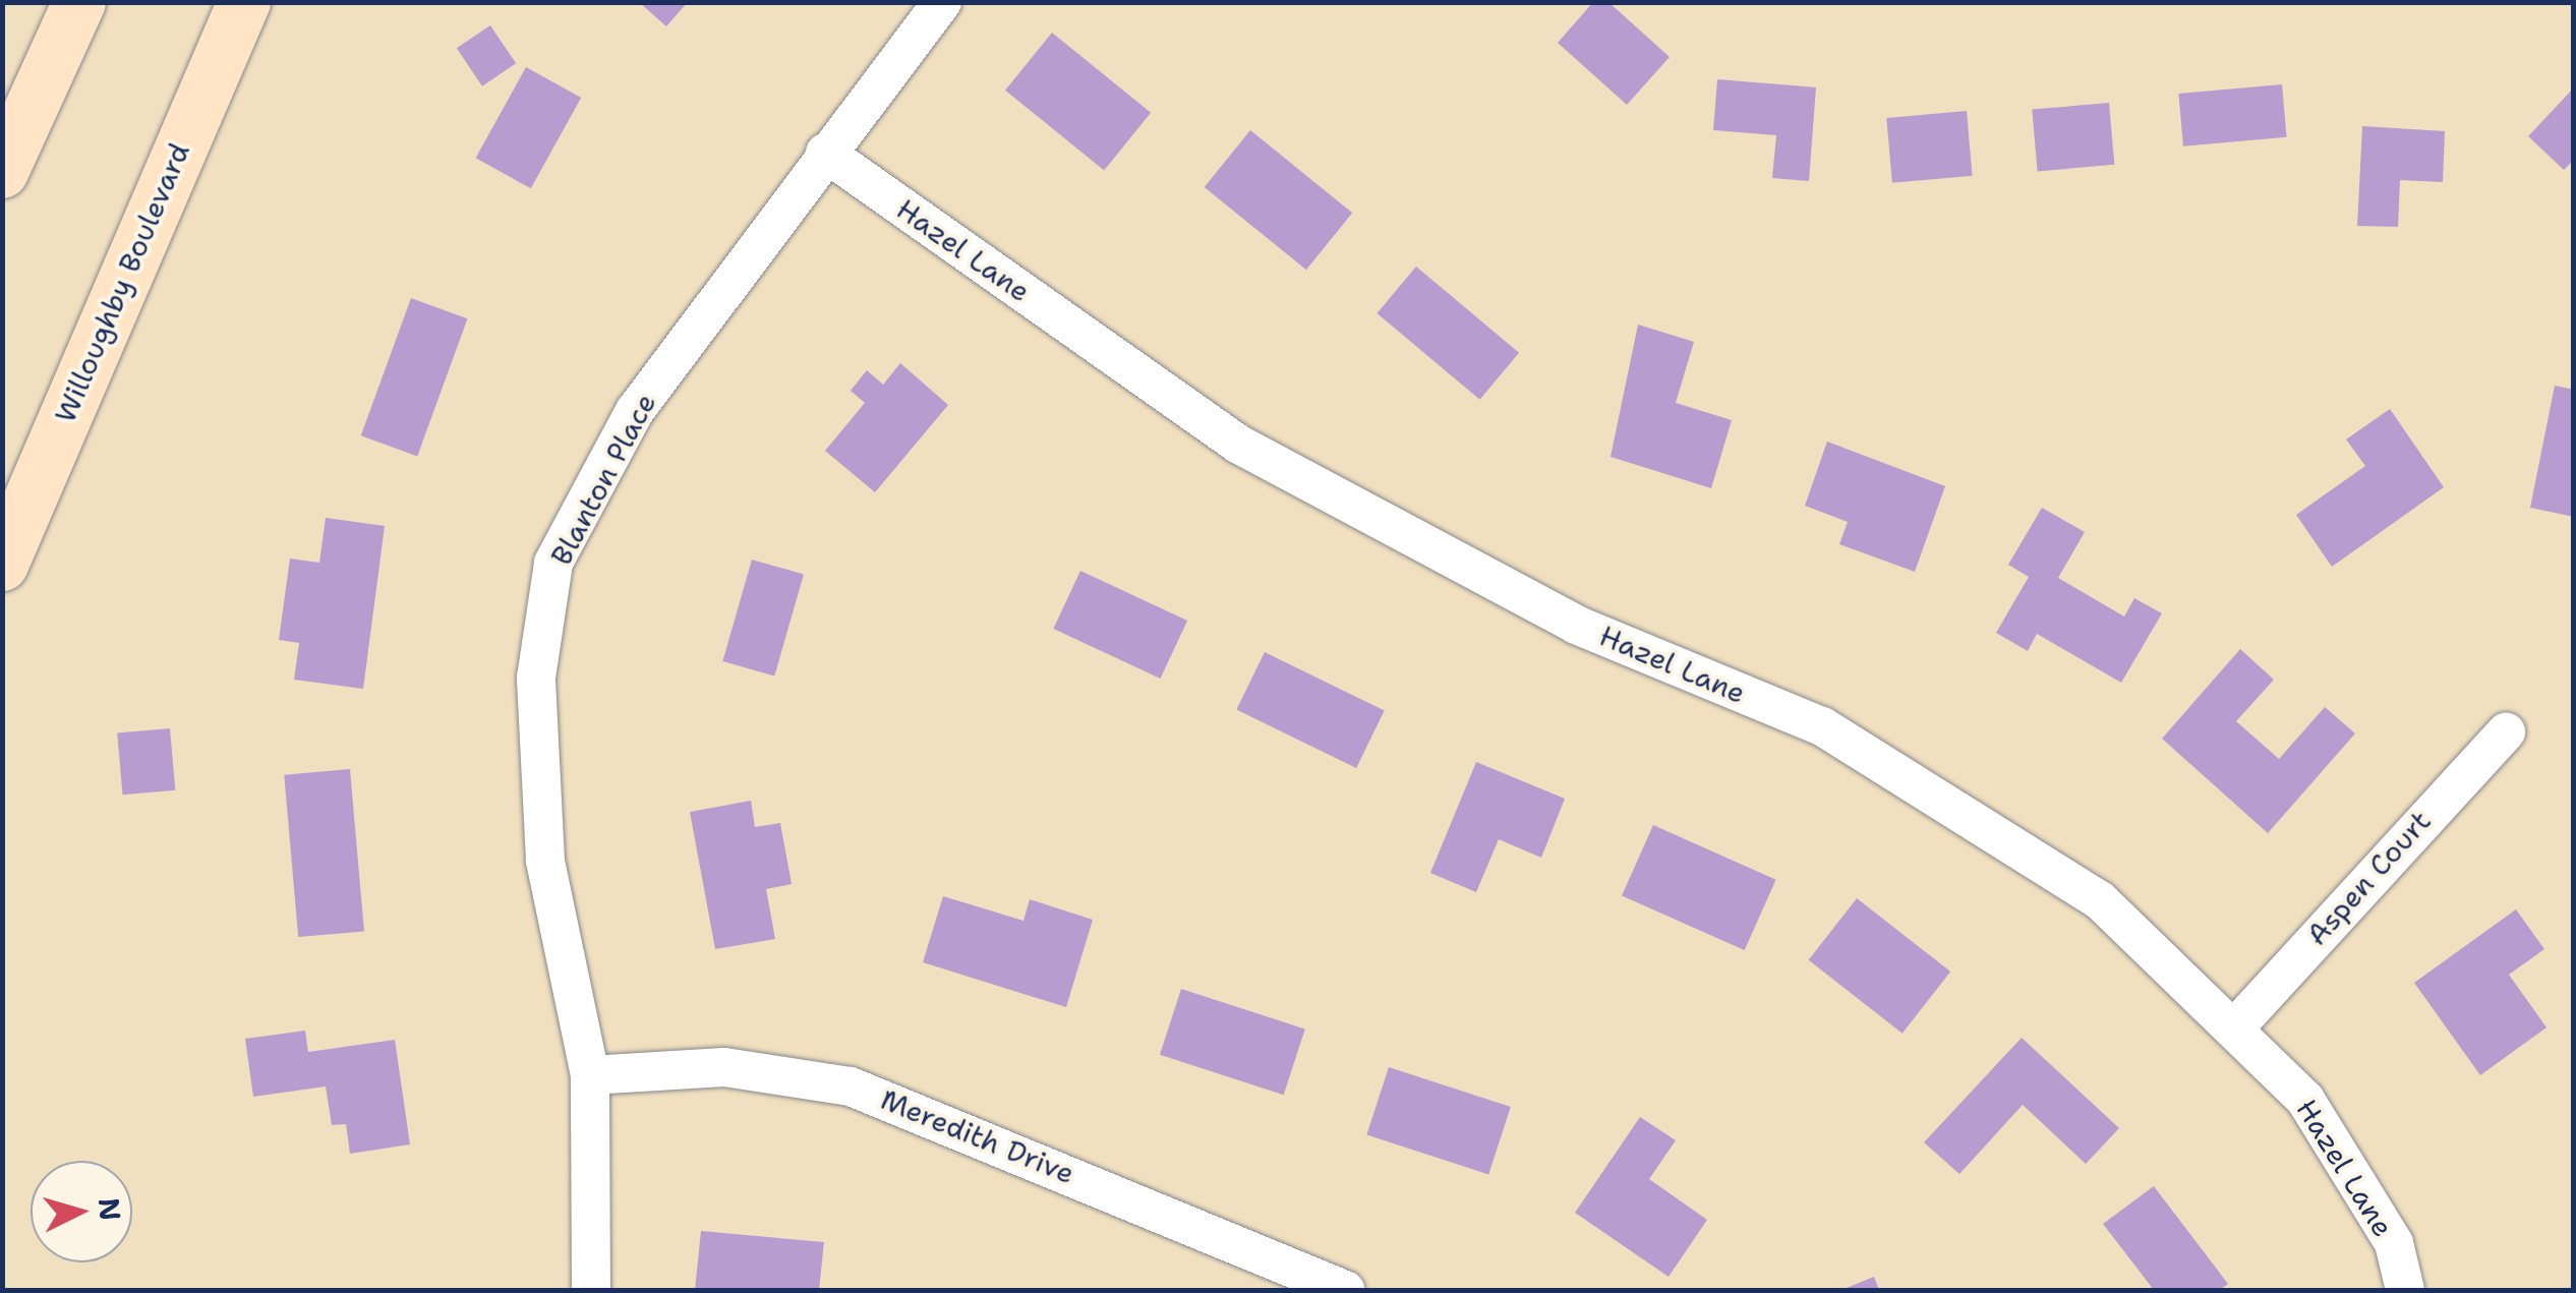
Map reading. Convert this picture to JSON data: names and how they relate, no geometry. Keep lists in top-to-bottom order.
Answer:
{
  "streets": {
    "street": [
      "Hazel Lane",
      "Willoughby Boulevard",
      "Blanton Place",
      "Aspen Court",
      "Meredith Drive"
    ]
  },
  "crossings": [
    ["Hazel Lane", "Blanton Place"],
    ["Hazel Lane", "Aspen Court"],
    ["Blanton Place", "Meredith Drive"]
  ],
  "north": "right"
}
